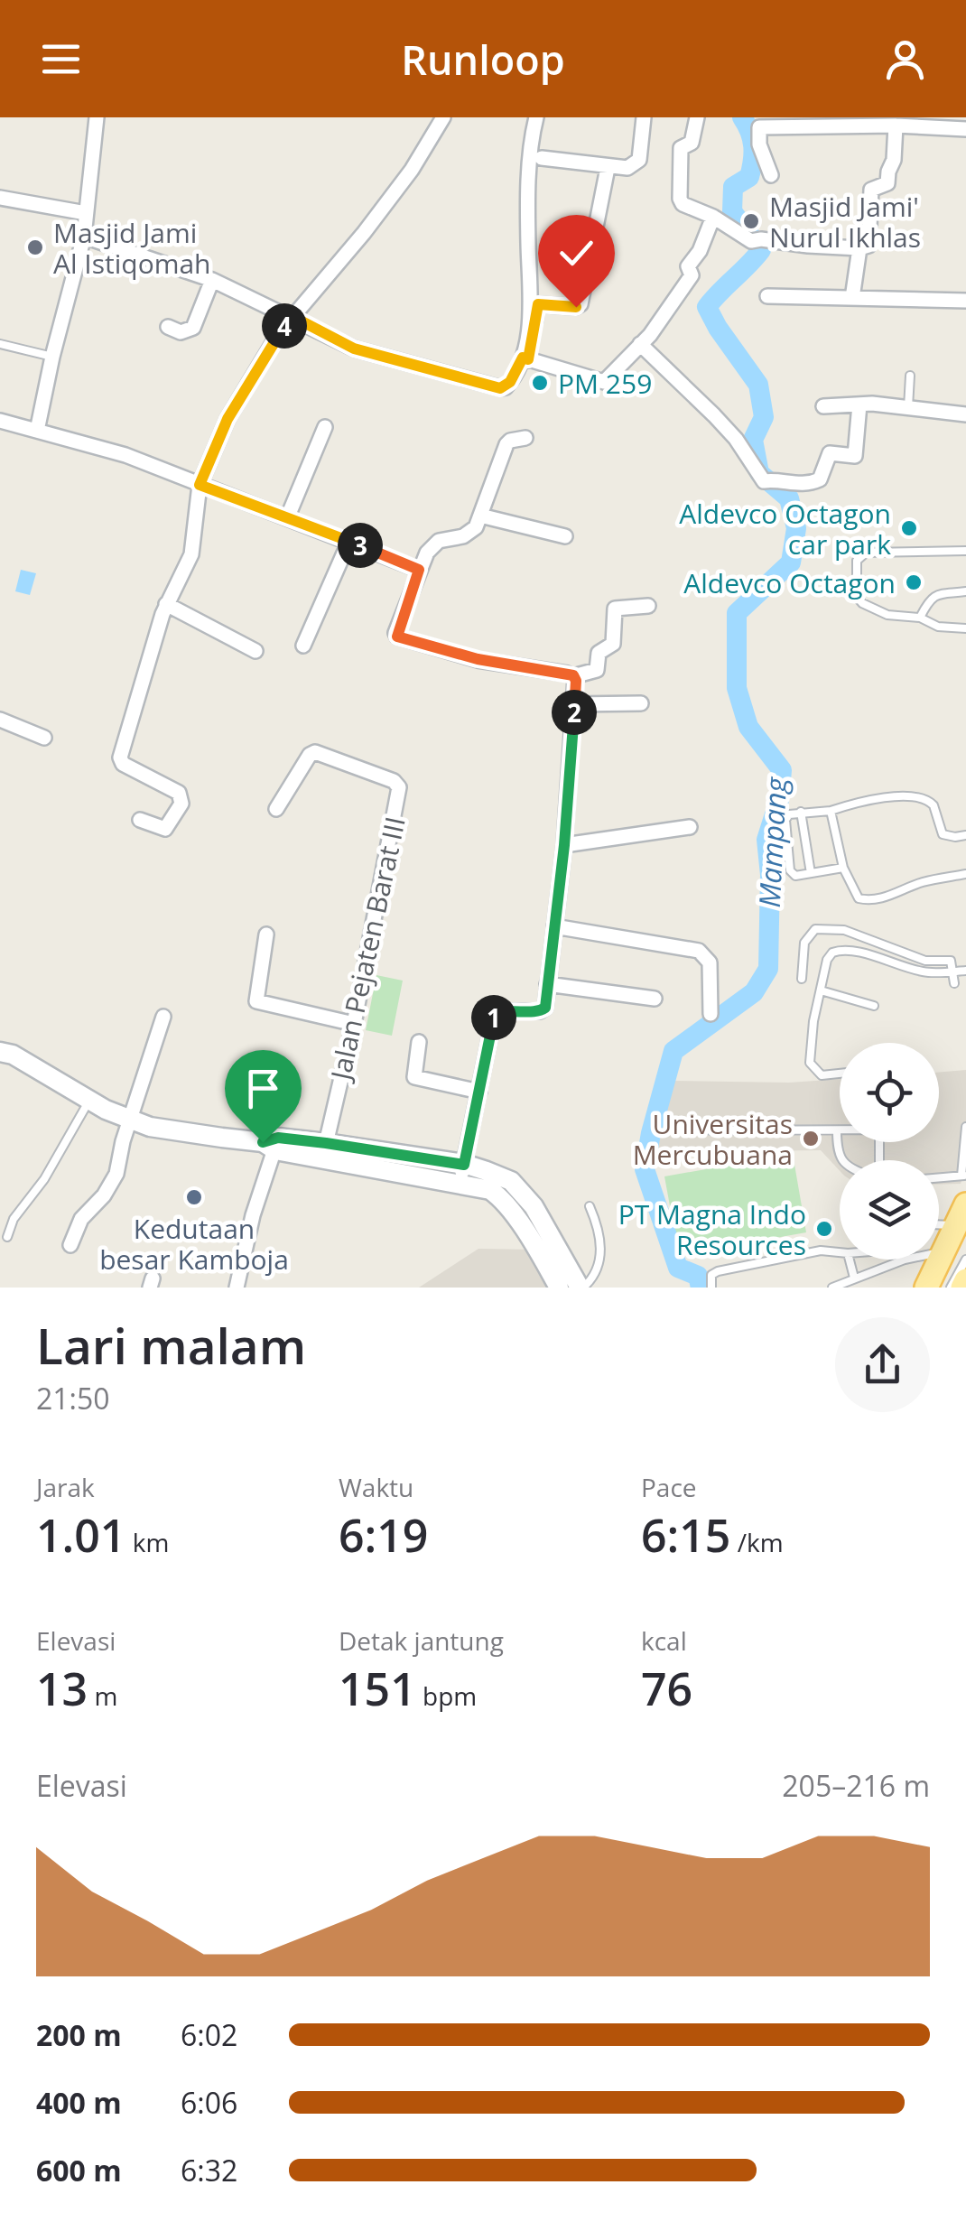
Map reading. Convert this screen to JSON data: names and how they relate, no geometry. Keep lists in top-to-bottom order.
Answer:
{
  "streets": {
    "street": ["Jalan Pejaten Barat III"]
  },
  "water": ["Mampang"],
  "places": [
    "Masjid Jami' Nurul Ikhlas",
    "Masjid Jami Al Istiqomah",
    "PM 259",
    "Aldevco Octagon car park",
    "Aldevco Octagon",
    "Universitas Mercubuana",
    "Kedutaan besar Kamboja",
    "PT Magna Indo Resources"
  ],
  "page": {
    "header": "Runloop",
    "pins": [
      "4",
      "3",
      "2",
      "1"
    ],
    "heading": ["Lari malam", "21:50"],
    "stats": [
      ["Jarak", "1.01 km"],
      ["Waktu", "6:19"],
      ["Pace", "6:15 /km"],
      ["Elevasi", "13 m"],
      ["Detak jantung", "151 bpm"],
      ["kcal", "76"]
    ],
    "chart": ["Elevasi", "205–216 m"],
    "list": [
      {
        "name": "200 m",
        "note": "6:02"
      },
      {
        "name": "400 m",
        "note": "6:06"
      },
      {
        "name": "600 m",
        "note": "6:32"
      }
    ]
  }
}
